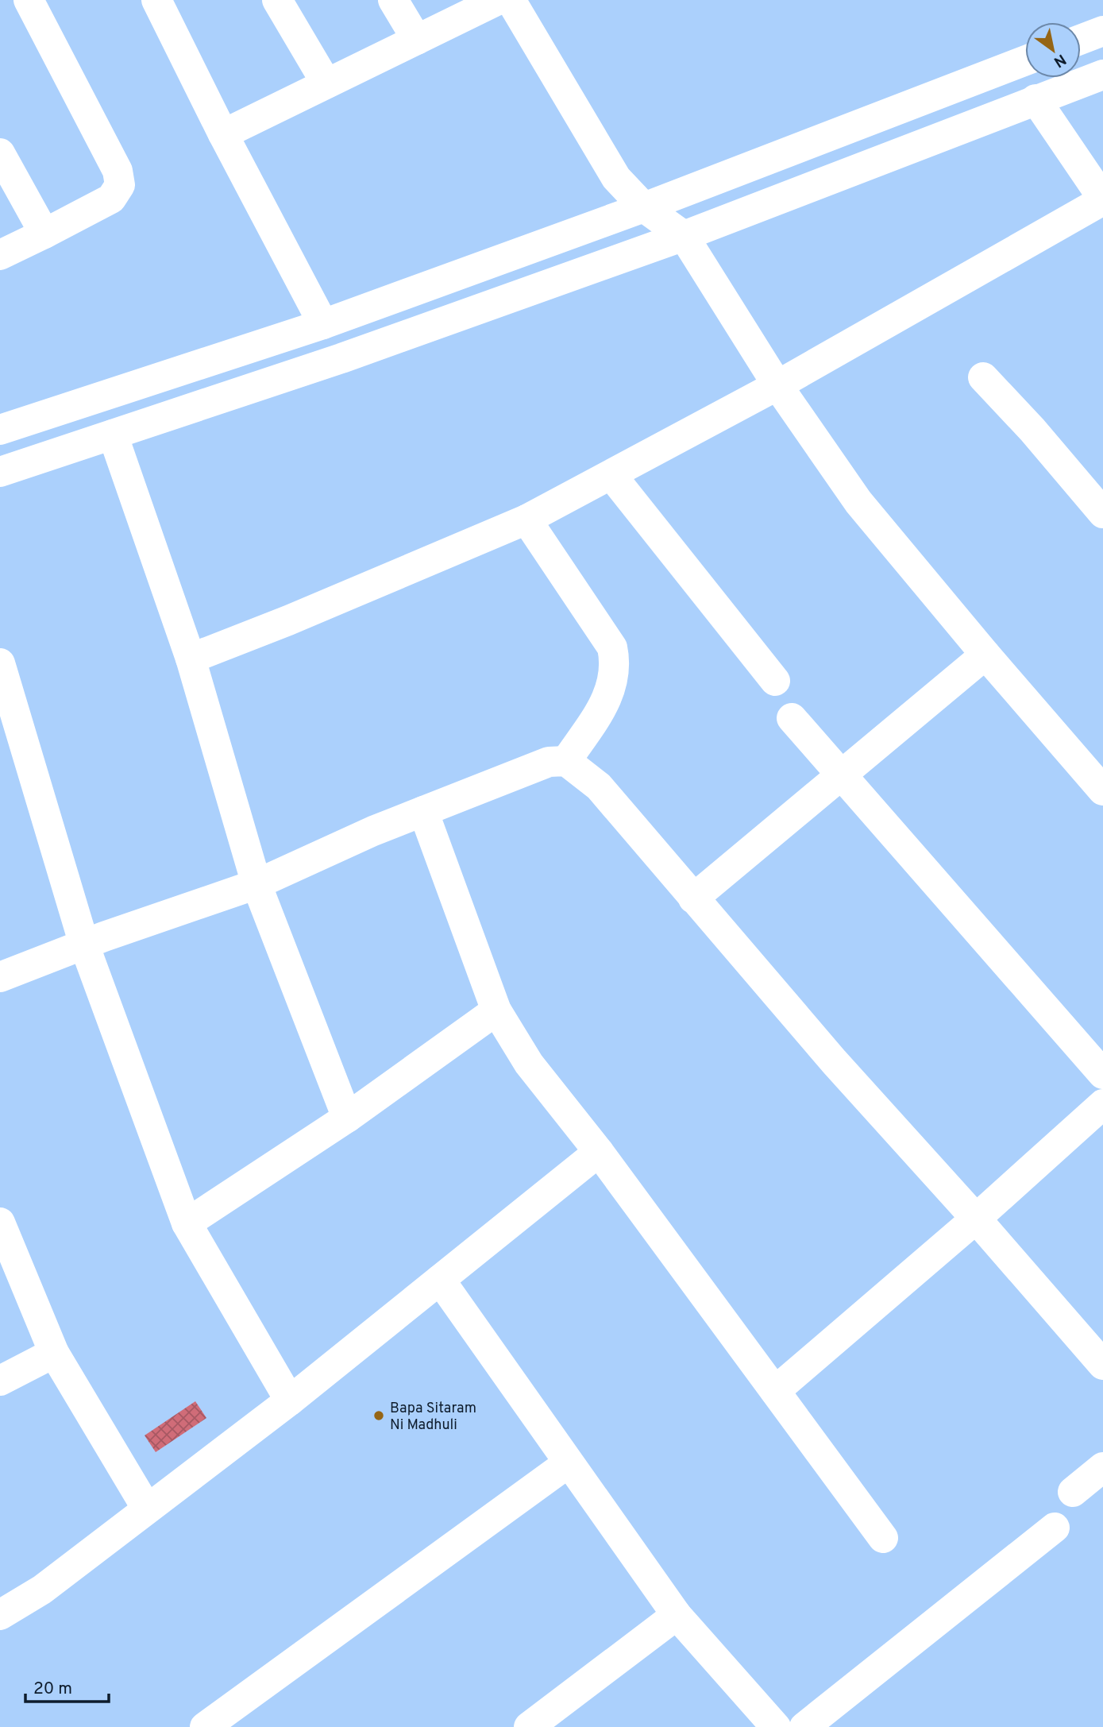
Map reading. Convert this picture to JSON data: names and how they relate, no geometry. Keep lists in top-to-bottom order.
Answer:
{
  "places": ["Bapa Sitaram Ni Madhuli"],
  "scale_bar": "20 m",
  "north": "bottom right"
}
